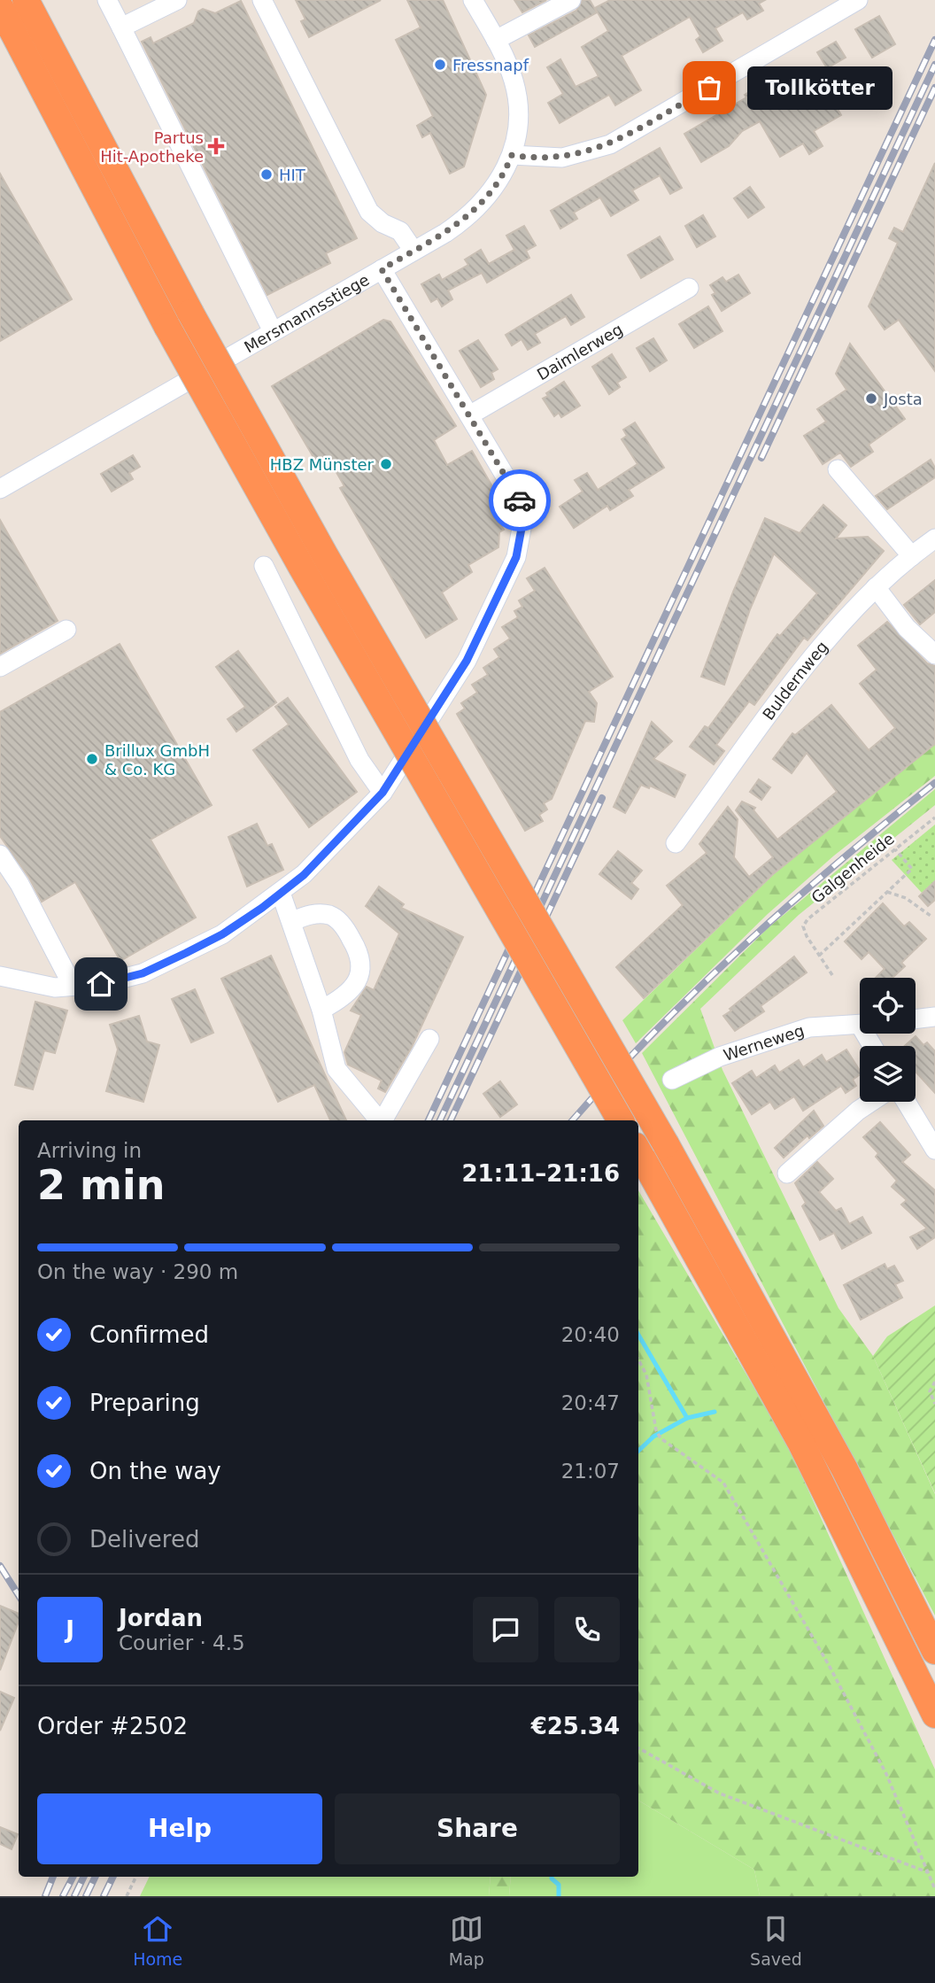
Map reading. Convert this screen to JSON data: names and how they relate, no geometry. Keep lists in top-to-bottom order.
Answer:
{
  "streets": {
    "street": [
      "Mersmannsstiege",
      "Daimlerweg",
      "Buldernweg",
      "Werneweg"
    ],
    "path": ["Galgenheide"]
  },
  "places": {
    "other": [
      "Fressnapf",
      "Tollkötter",
      "HIT",
      "Josta",
      "HBZ Münster",
      "Brillux GmbH & Co. KG"
    ],
    "health": ["Partus Hit-Apotheke"]
  },
  "page": {
    "bubble": "Tollkötter",
    "heading": ["2 min", "Arriving in", "21:11–21:16"],
    "panel": [
      "Jordan",
      "Courier · 4.5",
      "Order #2502",
      "€25.34"
    ],
    "bar": "On the way · 290 m",
    "list": [
      ["Confirmed", "20:40"],
      ["Preparing", "20:47"],
      ["On the way", "21:07"],
      "Delivered"
    ],
    "round": "J",
    "buttons": ["Help", "Share"],
    "tabs": ["Home", "Map", "Saved"]
  }
}
